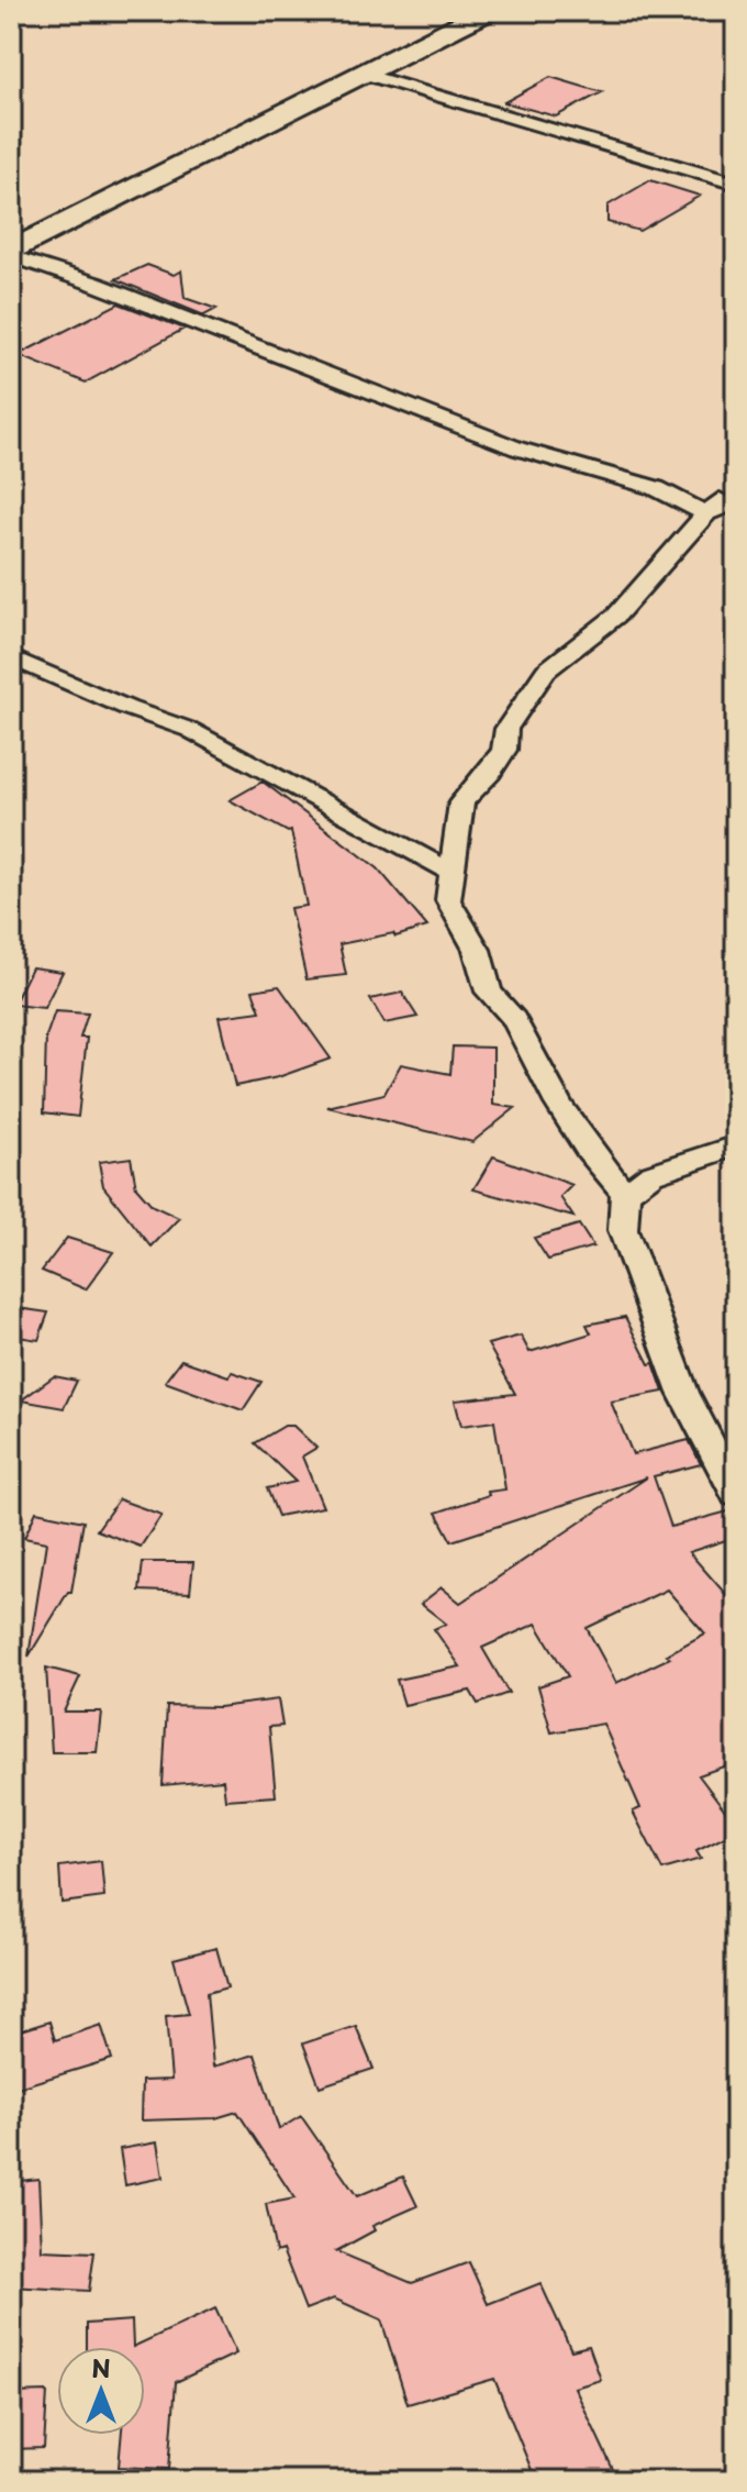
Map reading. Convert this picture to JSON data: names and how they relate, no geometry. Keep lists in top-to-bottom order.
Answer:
{
  "north": "top"
}
